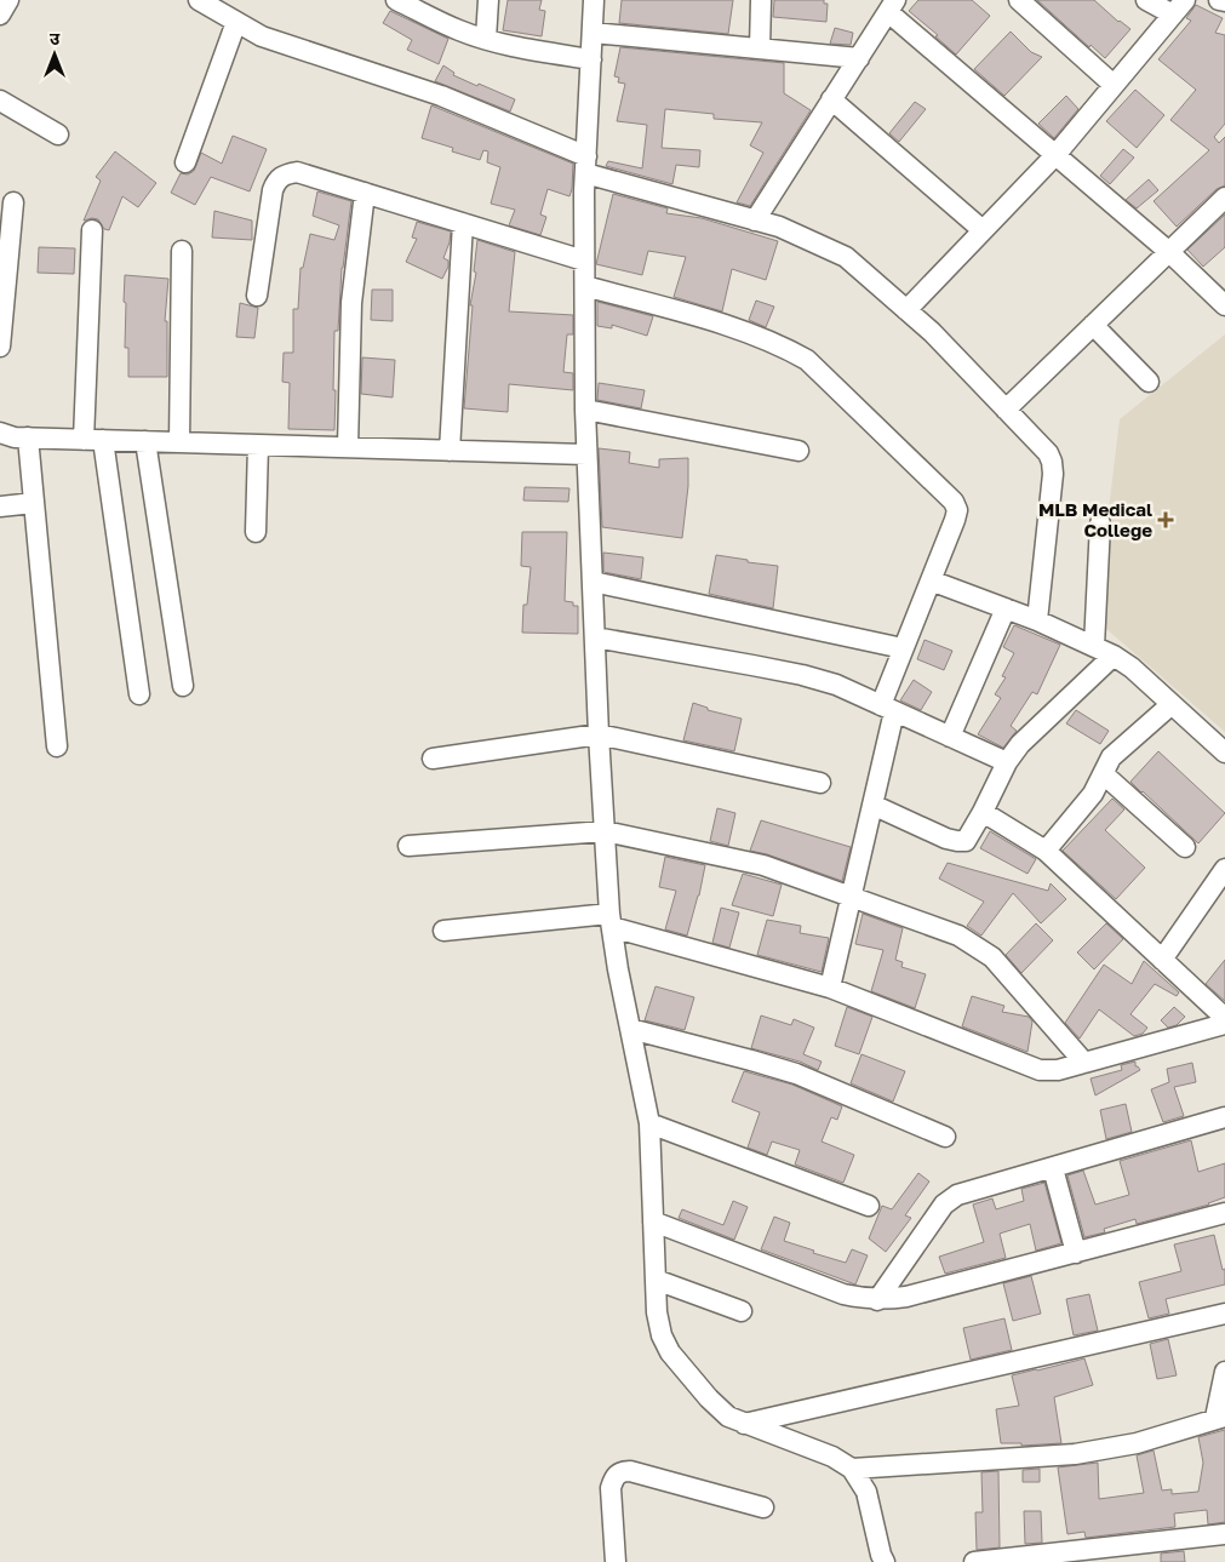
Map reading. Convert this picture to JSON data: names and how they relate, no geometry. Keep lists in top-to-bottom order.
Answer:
{
  "places": {
    "health": ["MLB Medical College"]
  },
  "north": "top"
}
